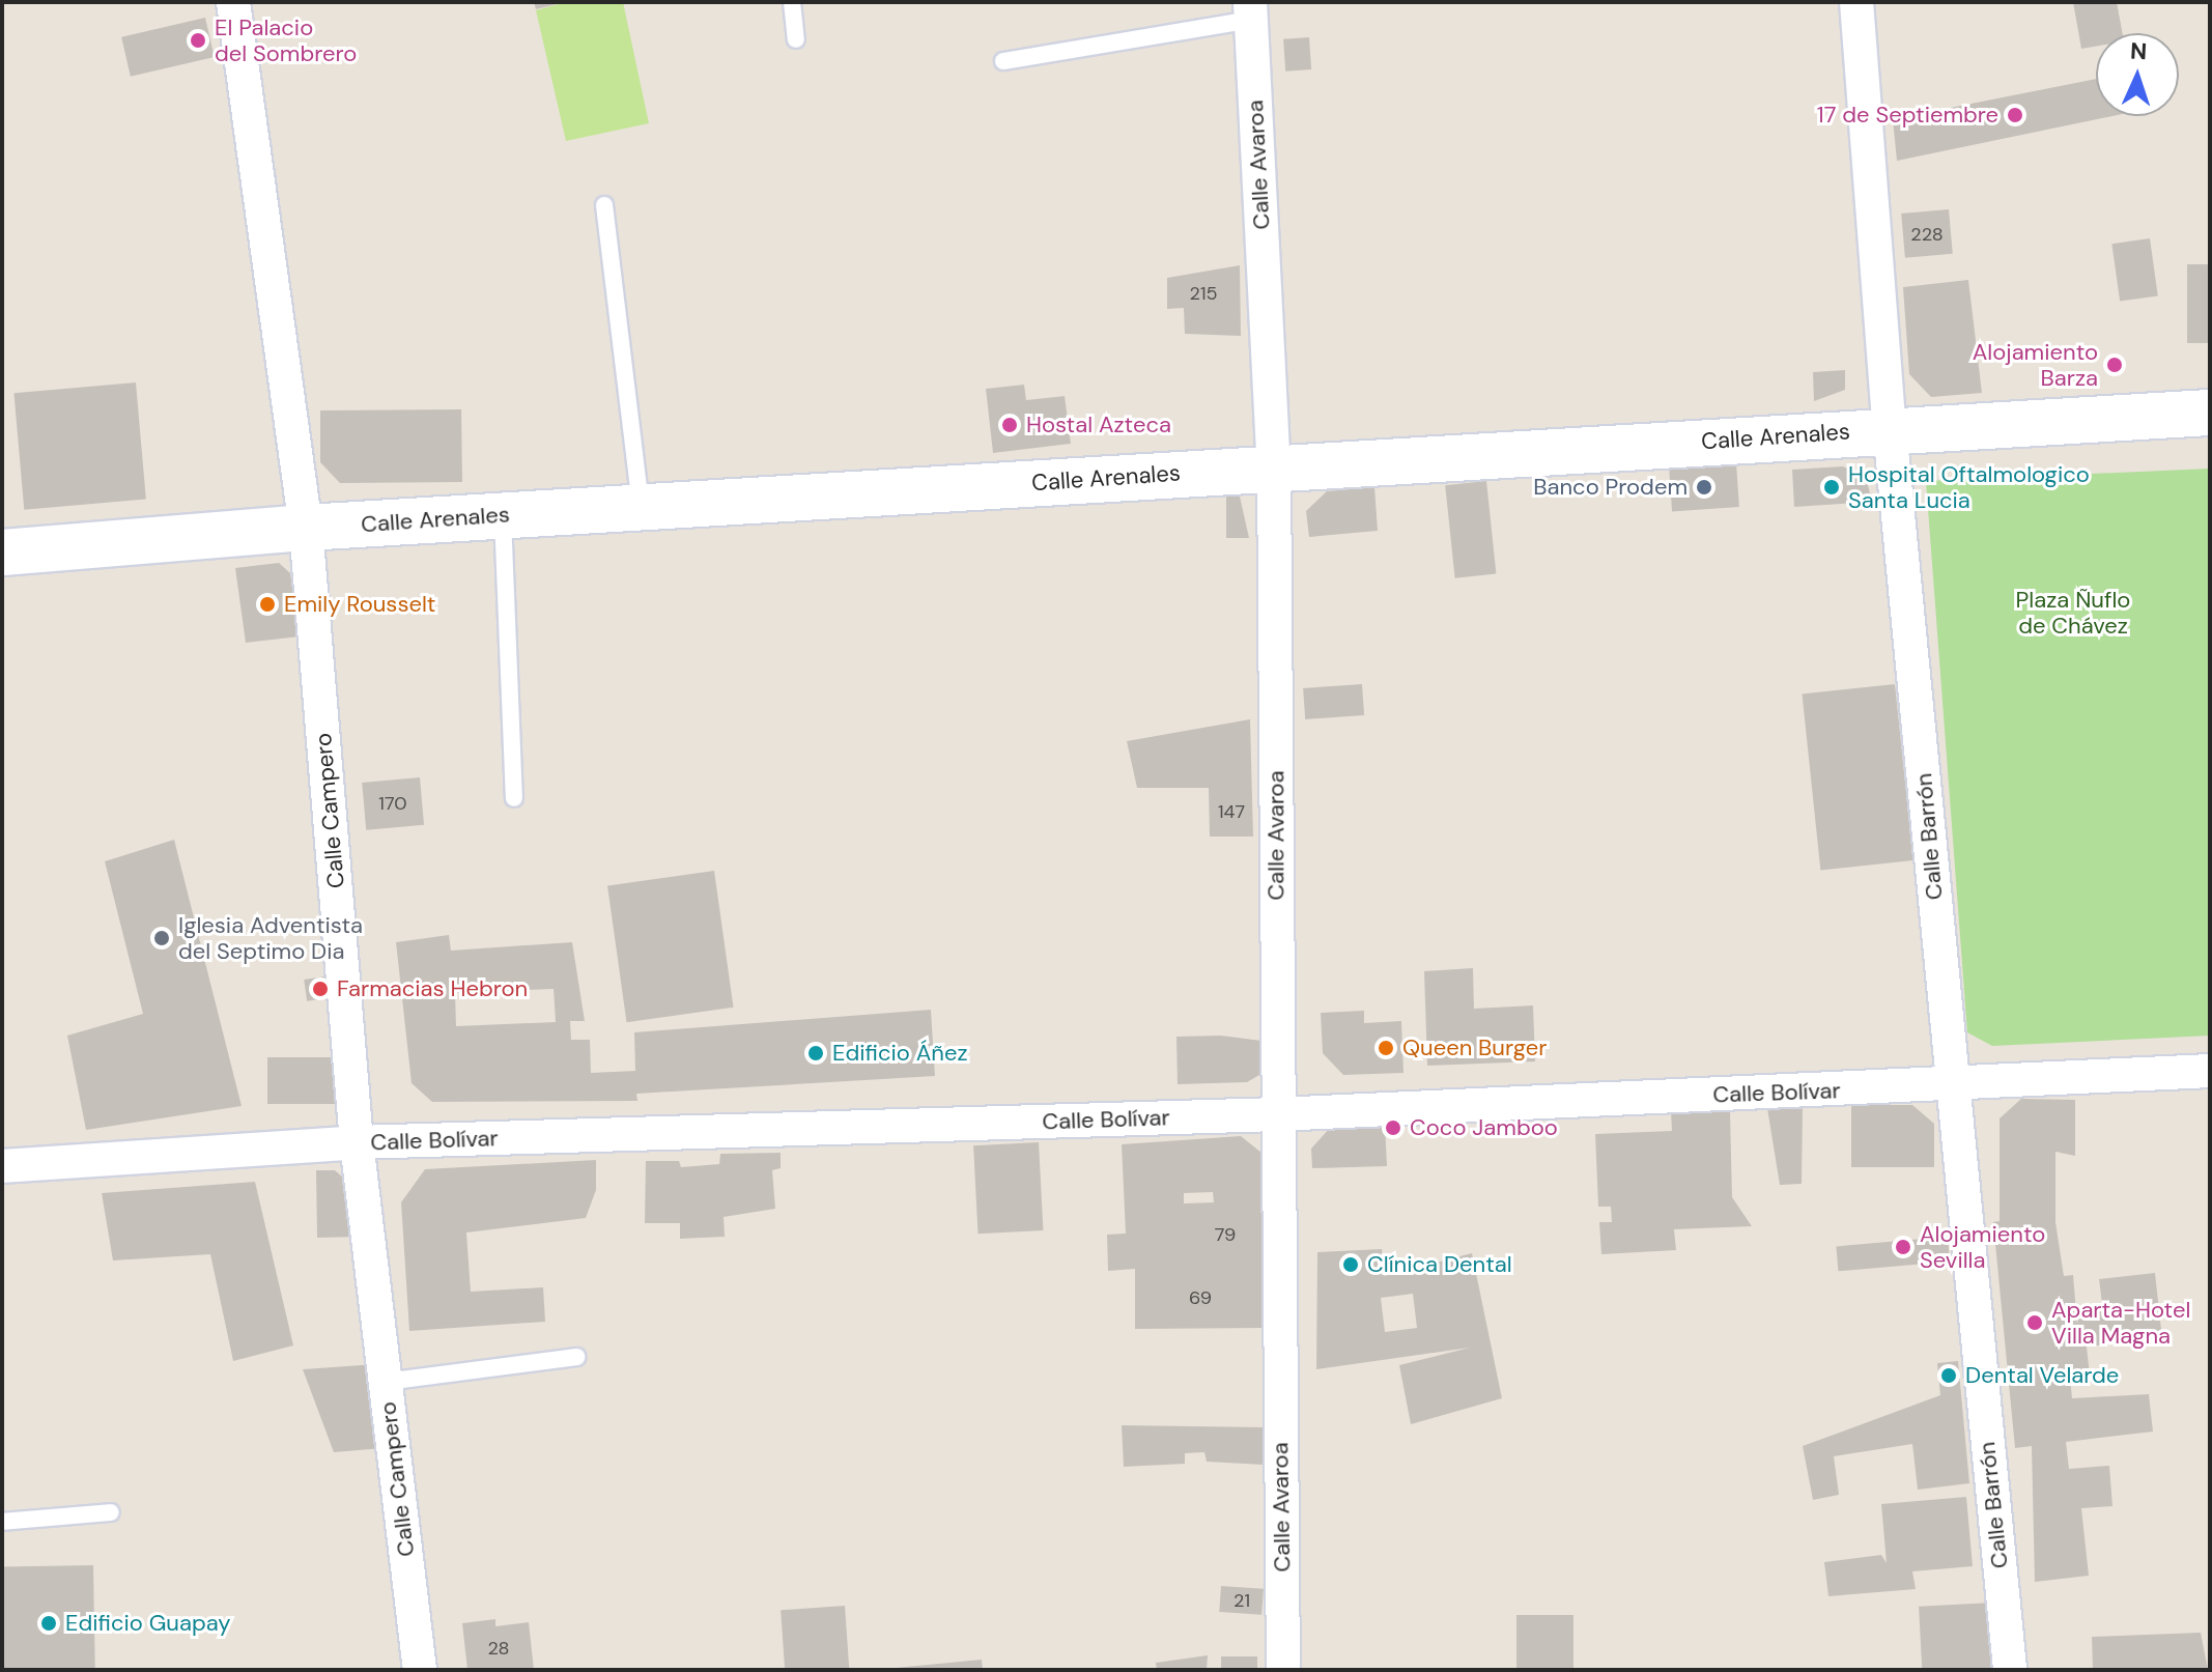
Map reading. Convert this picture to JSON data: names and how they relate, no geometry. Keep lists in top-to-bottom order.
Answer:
{
  "streets": {
    "street": [
      "Calle Avaroa",
      "Calle Arenales",
      "Calle Campero",
      "Calle Barrón",
      "Calle Bolívar"
    ]
  },
  "crossings": [
    ["Calle Avaroa", "Calle Arenales"],
    ["Calle Avaroa", "Calle Bolívar"],
    ["Calle Arenales", "Calle Campero"],
    ["Calle Arenales", "Calle Barrón"],
    ["Calle Campero", "Calle Bolívar"],
    ["Calle Barrón", "Calle Bolívar"]
  ],
  "parks": ["Plaza Ñuflo de Chávez"],
  "places": [
    "El Palacio del Sombrero",
    "17 de Septiembre",
    "Alojamiento Barza",
    "Hostal Azteca",
    "Banco Prodem",
    "Hospital Oftalmologico Santa Lucia",
    "Emily Rousselt",
    "Iglesia Adventista del Septimo Dia",
    "Farmacias Hebron",
    "Queen Burger",
    "Edificio Áñez",
    "Coco Jamboo",
    "Alojamiento Sevilla",
    "Clínica Dental",
    "Aparta-Hotel Villa Magna",
    "Dental Velarde",
    "Edificio Guapay"
  ],
  "house_numbers": [
    "228",
    "215",
    "170",
    "147",
    "79",
    "69",
    "21",
    "28"
  ],
  "north": "top"
}
